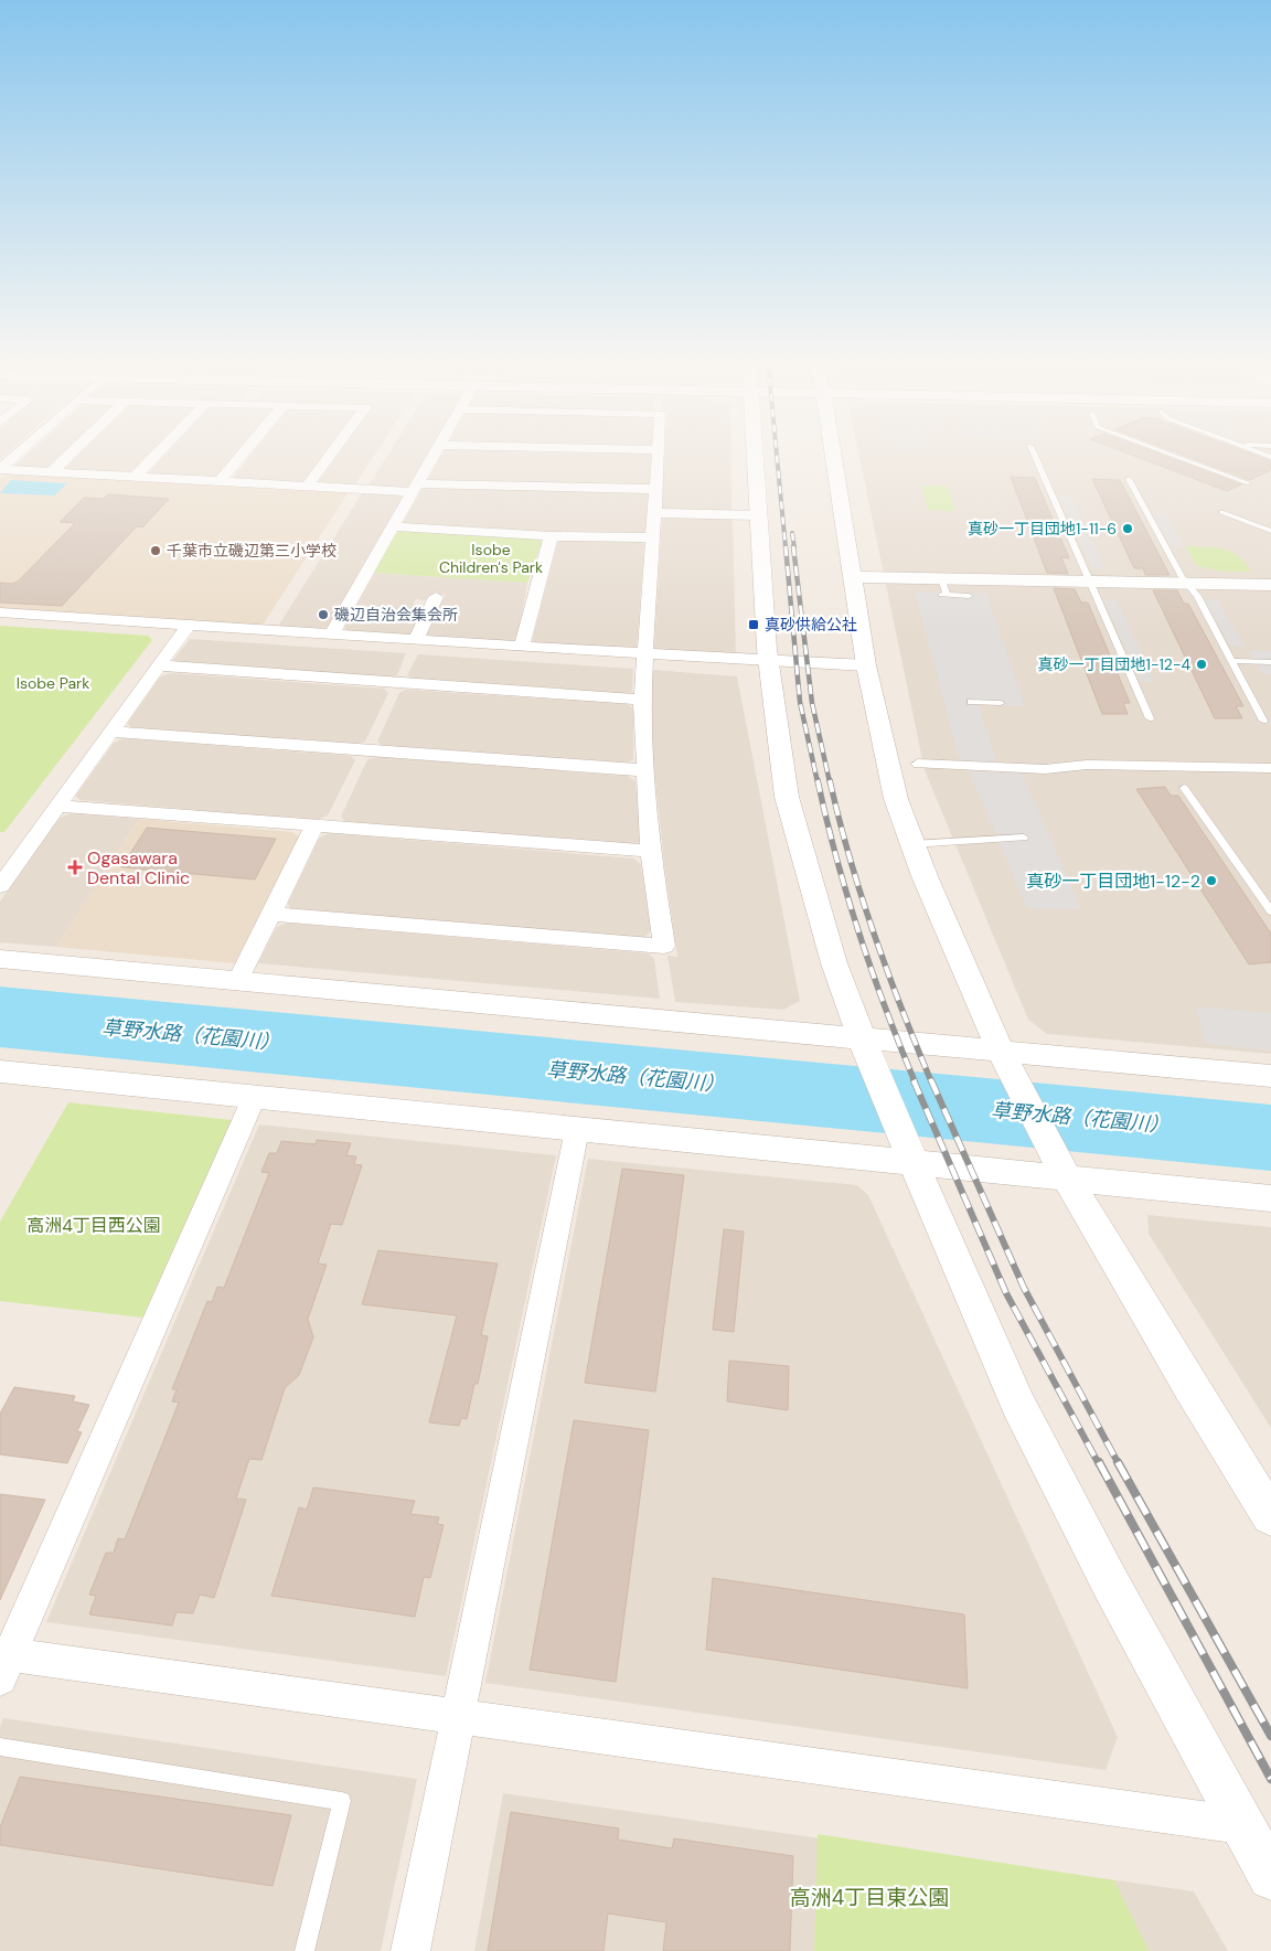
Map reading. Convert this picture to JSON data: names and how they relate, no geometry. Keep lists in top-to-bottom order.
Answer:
{
  "water": ["草野水路（花園川）"],
  "parks": [
    "Isobe Children's Park",
    "Isobe Park",
    "高洲4丁目西公園",
    "高洲4丁目東公園"
  ],
  "places": {
    "other": [
      "真砂一丁目団地1-11-6",
      "千葉市立磯辺第三小学校",
      "磯辺自治会集会所",
      "真砂一丁目団地1-12-4",
      "真砂一丁目団地1-12-2"
    ],
    "transit": ["真砂供給公社"],
    "health": ["Ogasawara Dental Clinic"]
  }
}
